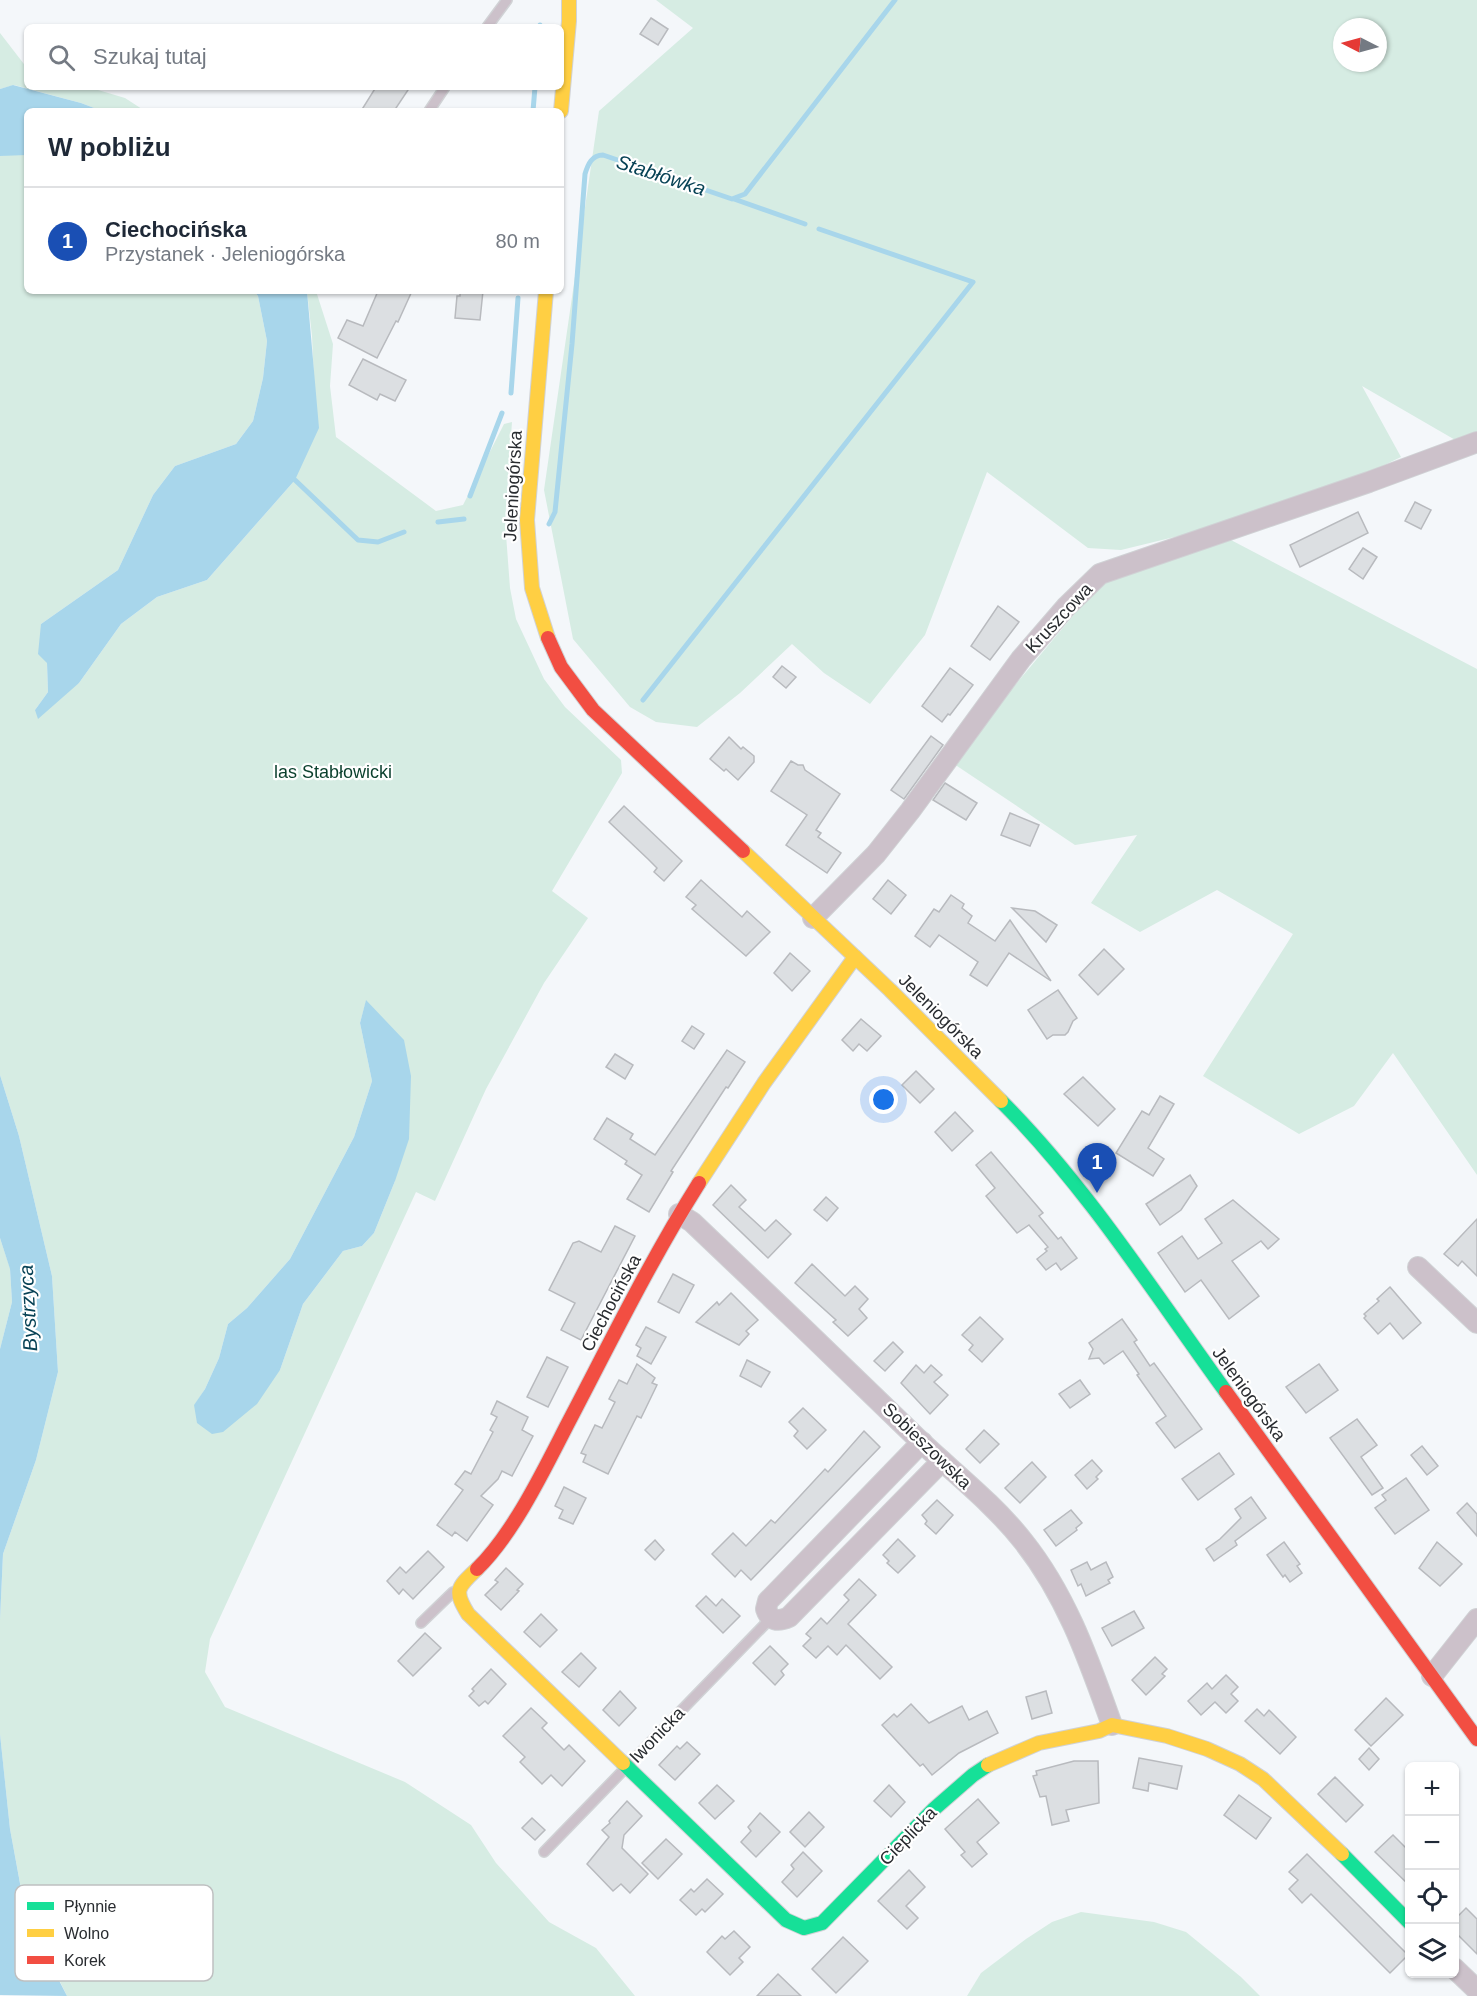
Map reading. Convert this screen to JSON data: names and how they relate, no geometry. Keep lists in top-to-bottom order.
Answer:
{
  "streets": {
    "street": [
      "Jeleniogórska",
      "Kruszcowa",
      "Ciechocińska",
      "Sobieszowska",
      "Iwonicka",
      "Cieplicka"
    ]
  },
  "crossings": [
    ["Jeleniogórska", "Kruszcowa"],
    ["Jeleniogórska", "Ciechocińska"],
    ["Ciechocińska", "Sobieszowska"],
    ["Ciechocińska", "Cieplicka"],
    ["Sobieszowska", "Iwonicka"],
    ["Sobieszowska", "Cieplicka"],
    ["Iwonicka", "Cieplicka"]
  ],
  "water": ["Stabłówka", "Bystrzyca"],
  "parks": ["las Stabłowicki"],
  "legend": ["Płynnie", "Wolno", "Korek"],
  "north": "left",
  "page": {
    "search": "Szukaj tutaj",
    "heading": "W pobliżu",
    "list": [
      {
        "mark": "1",
        "name": "Ciechocińska",
        "note": "Przystanek · Jeleniogórska",
        "value": "80 m"
      }
    ],
    "pins": "1",
    "map_buttons": ["+", "−"]
  }
}
